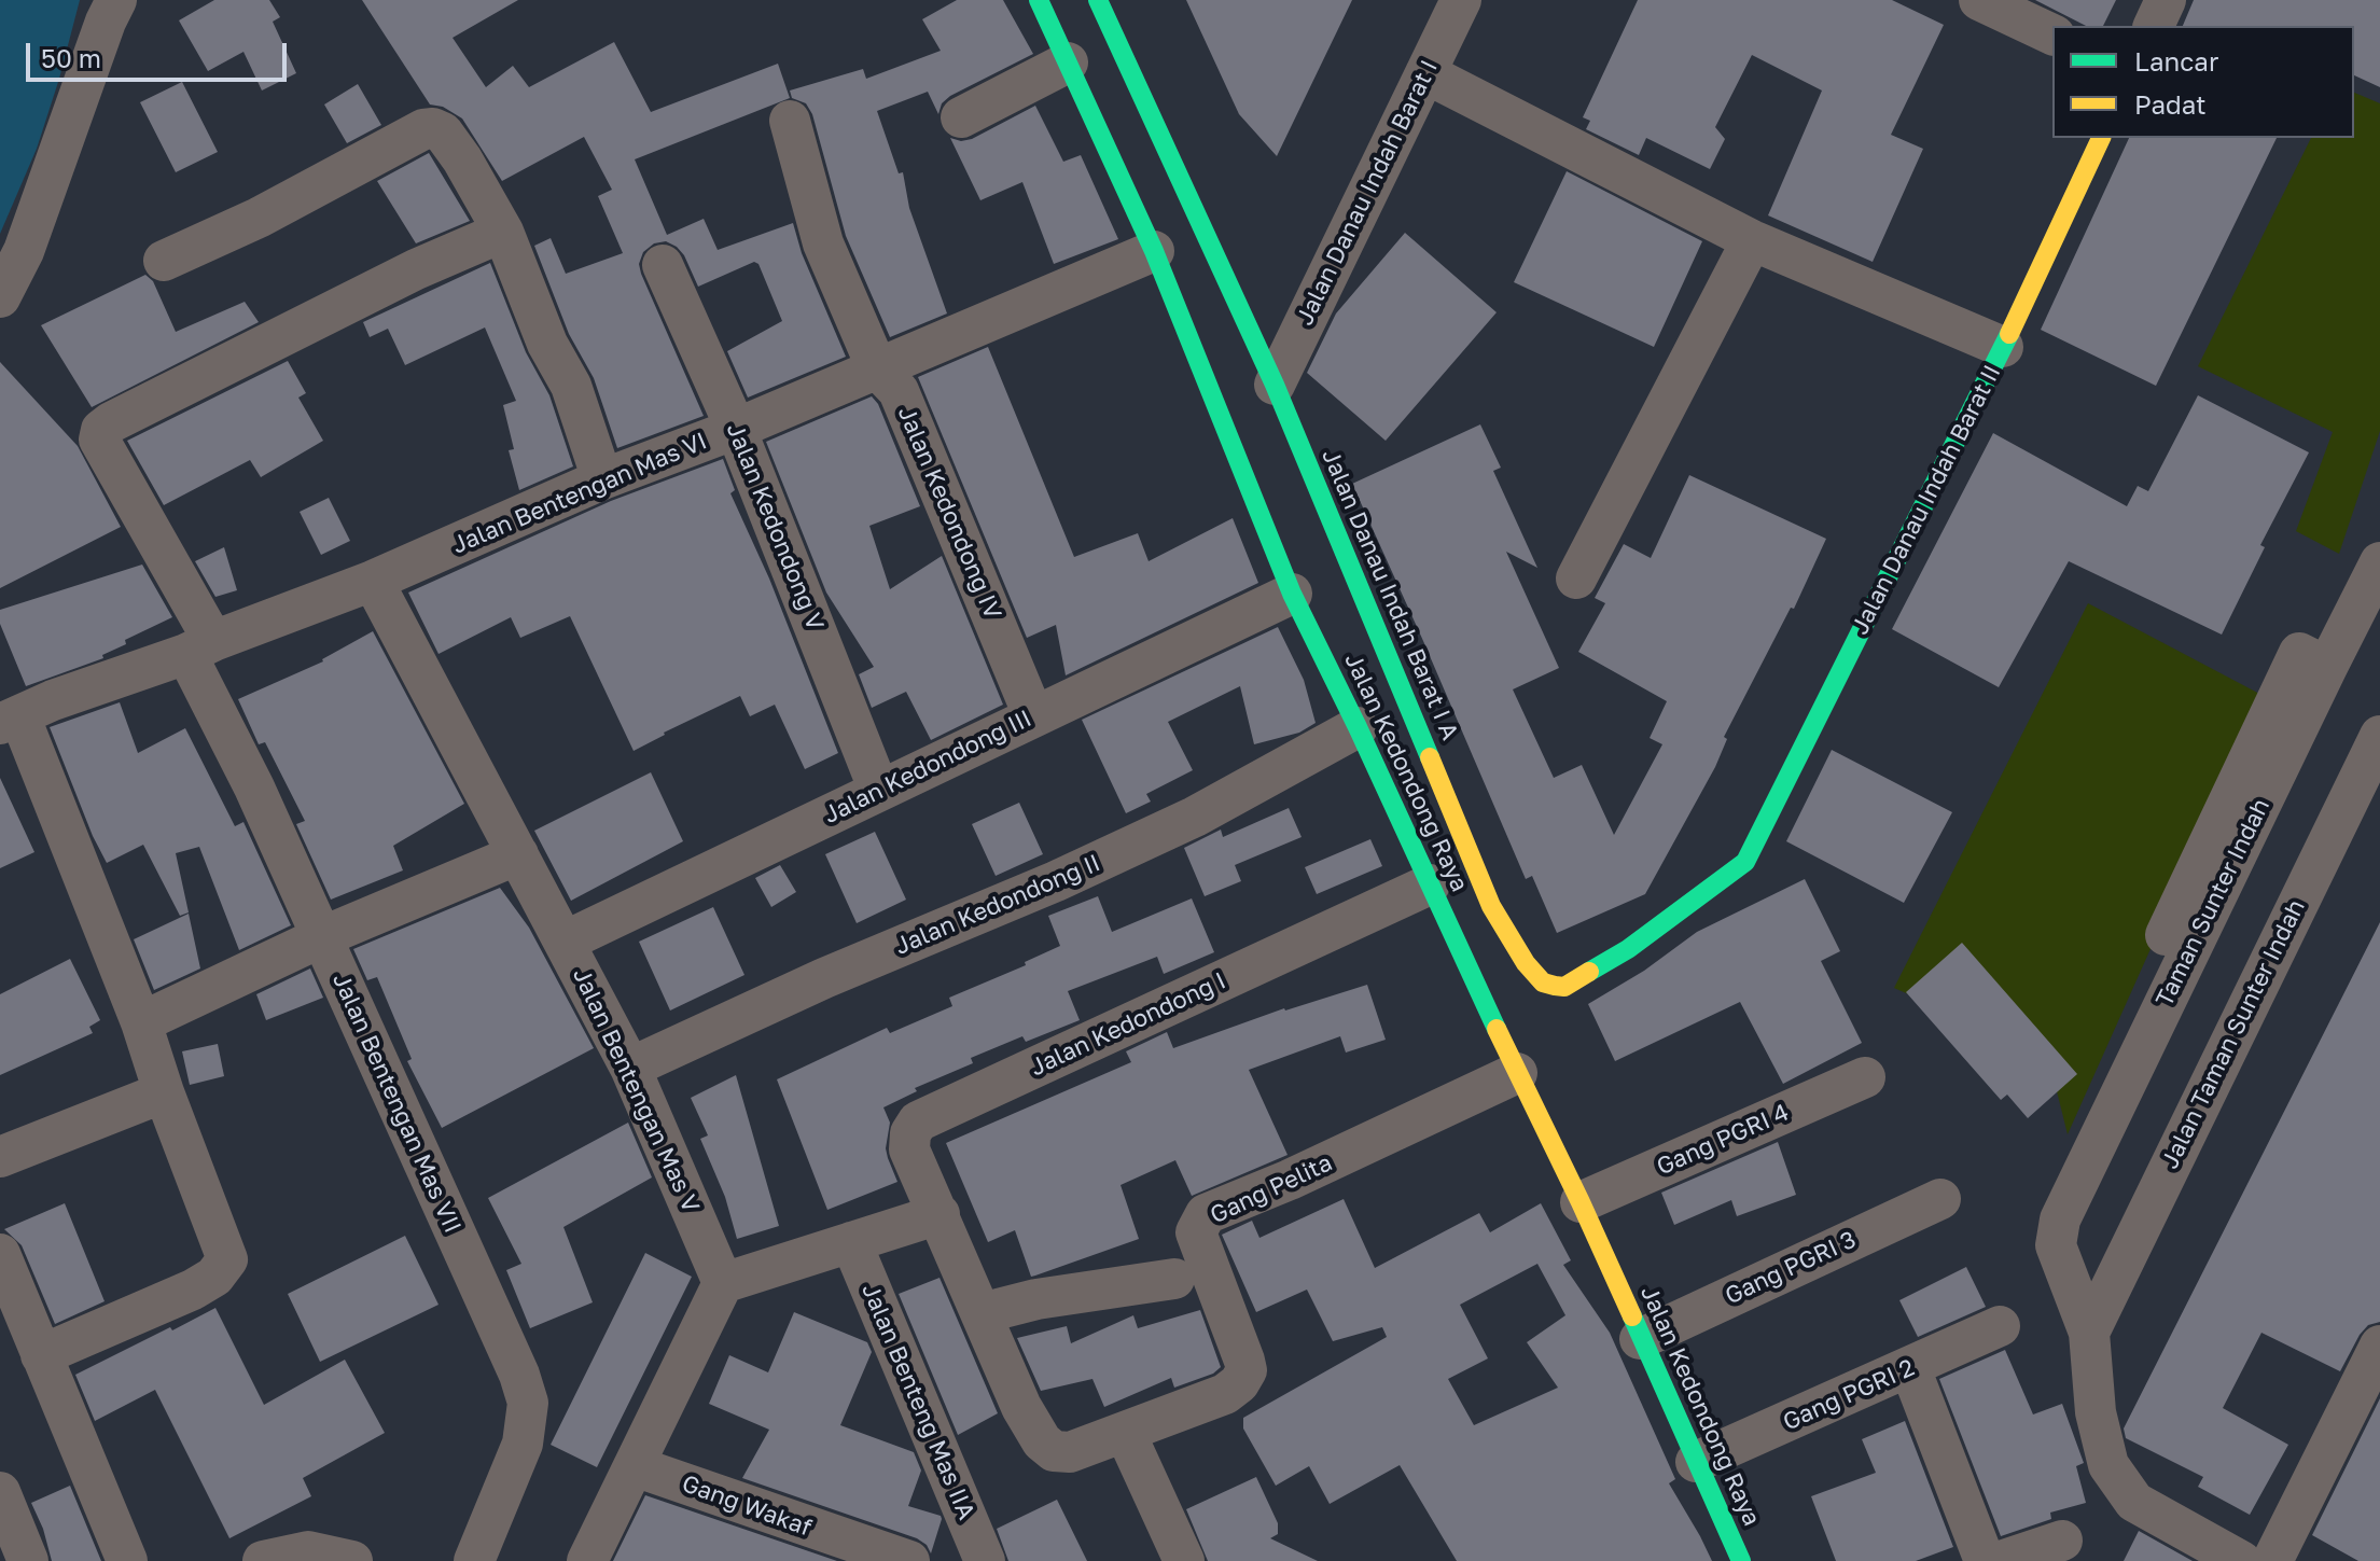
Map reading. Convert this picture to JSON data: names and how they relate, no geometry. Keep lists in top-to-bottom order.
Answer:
{
  "streets": {
    "street": [
      "Jalan Danau Indah Barat I",
      "Jalan Bentengan Mas VI",
      "Jalan Danau Indah Barat II",
      "Jalan Kedondong IV",
      "Jalan Kedondong V",
      "Jalan Danau Indah Barat I A",
      "Jalan Kedondong III",
      "Jalan Kedondong Raya",
      "Taman Sunter Indah",
      "Jalan Kedondong II",
      "Jalan Kedondong I",
      "Jalan Taman Sunter Indah",
      "Jalan Bentengan Mas V",
      "Jalan Bentengan Mas VII",
      "Gang PGRI 4",
      "Gang Pelita",
      "Gang PGRI 3",
      "Gang PGRI 2",
      "Jalan Benteng Mas IIA",
      "Gang Wakaf"
    ]
  },
  "crossings": [
    ["Jalan Danau Indah Barat I", "Jalan Danau Indah Barat I A"],
    ["Jalan Bentengan Mas VI", "Jalan Kedondong IV"],
    ["Jalan Bentengan Mas VI", "Jalan Kedondong V"],
    ["Jalan Bentengan Mas VI", "Jalan Kedondong Raya"],
    ["Jalan Bentengan Mas VI", "Jalan Bentengan Mas V"],
    ["Jalan Bentengan Mas VI", "Jalan Bentengan Mas VII"],
    ["Jalan Danau Indah Barat II", "Jalan Danau Indah Barat I A"],
    ["Jalan Kedondong IV", "Jalan Kedondong III"],
    ["Jalan Kedondong V", "Jalan Kedondong III"],
    ["Jalan Kedondong III", "Jalan Kedondong Raya"],
    ["Jalan Kedondong III", "Jalan Bentengan Mas V"],
    ["Jalan Kedondong Raya", "Jalan Kedondong II"],
    ["Jalan Kedondong Raya", "Jalan Kedondong I"],
    ["Jalan Kedondong Raya", "Gang PGRI 4"],
    ["Jalan Kedondong Raya", "Gang Pelita"],
    ["Jalan Kedondong Raya", "Gang PGRI 3"],
    ["Jalan Kedondong Raya", "Gang PGRI 2"],
    ["Taman Sunter Indah", "Jalan Taman Sunter Indah"],
    ["Jalan Kedondong II", "Jalan Bentengan Mas V"],
    ["Jalan Kedondong I", "Gang Pelita"]
  ],
  "legend": ["Lancar", "Padat"],
  "scale_bar": "50 m"
}
